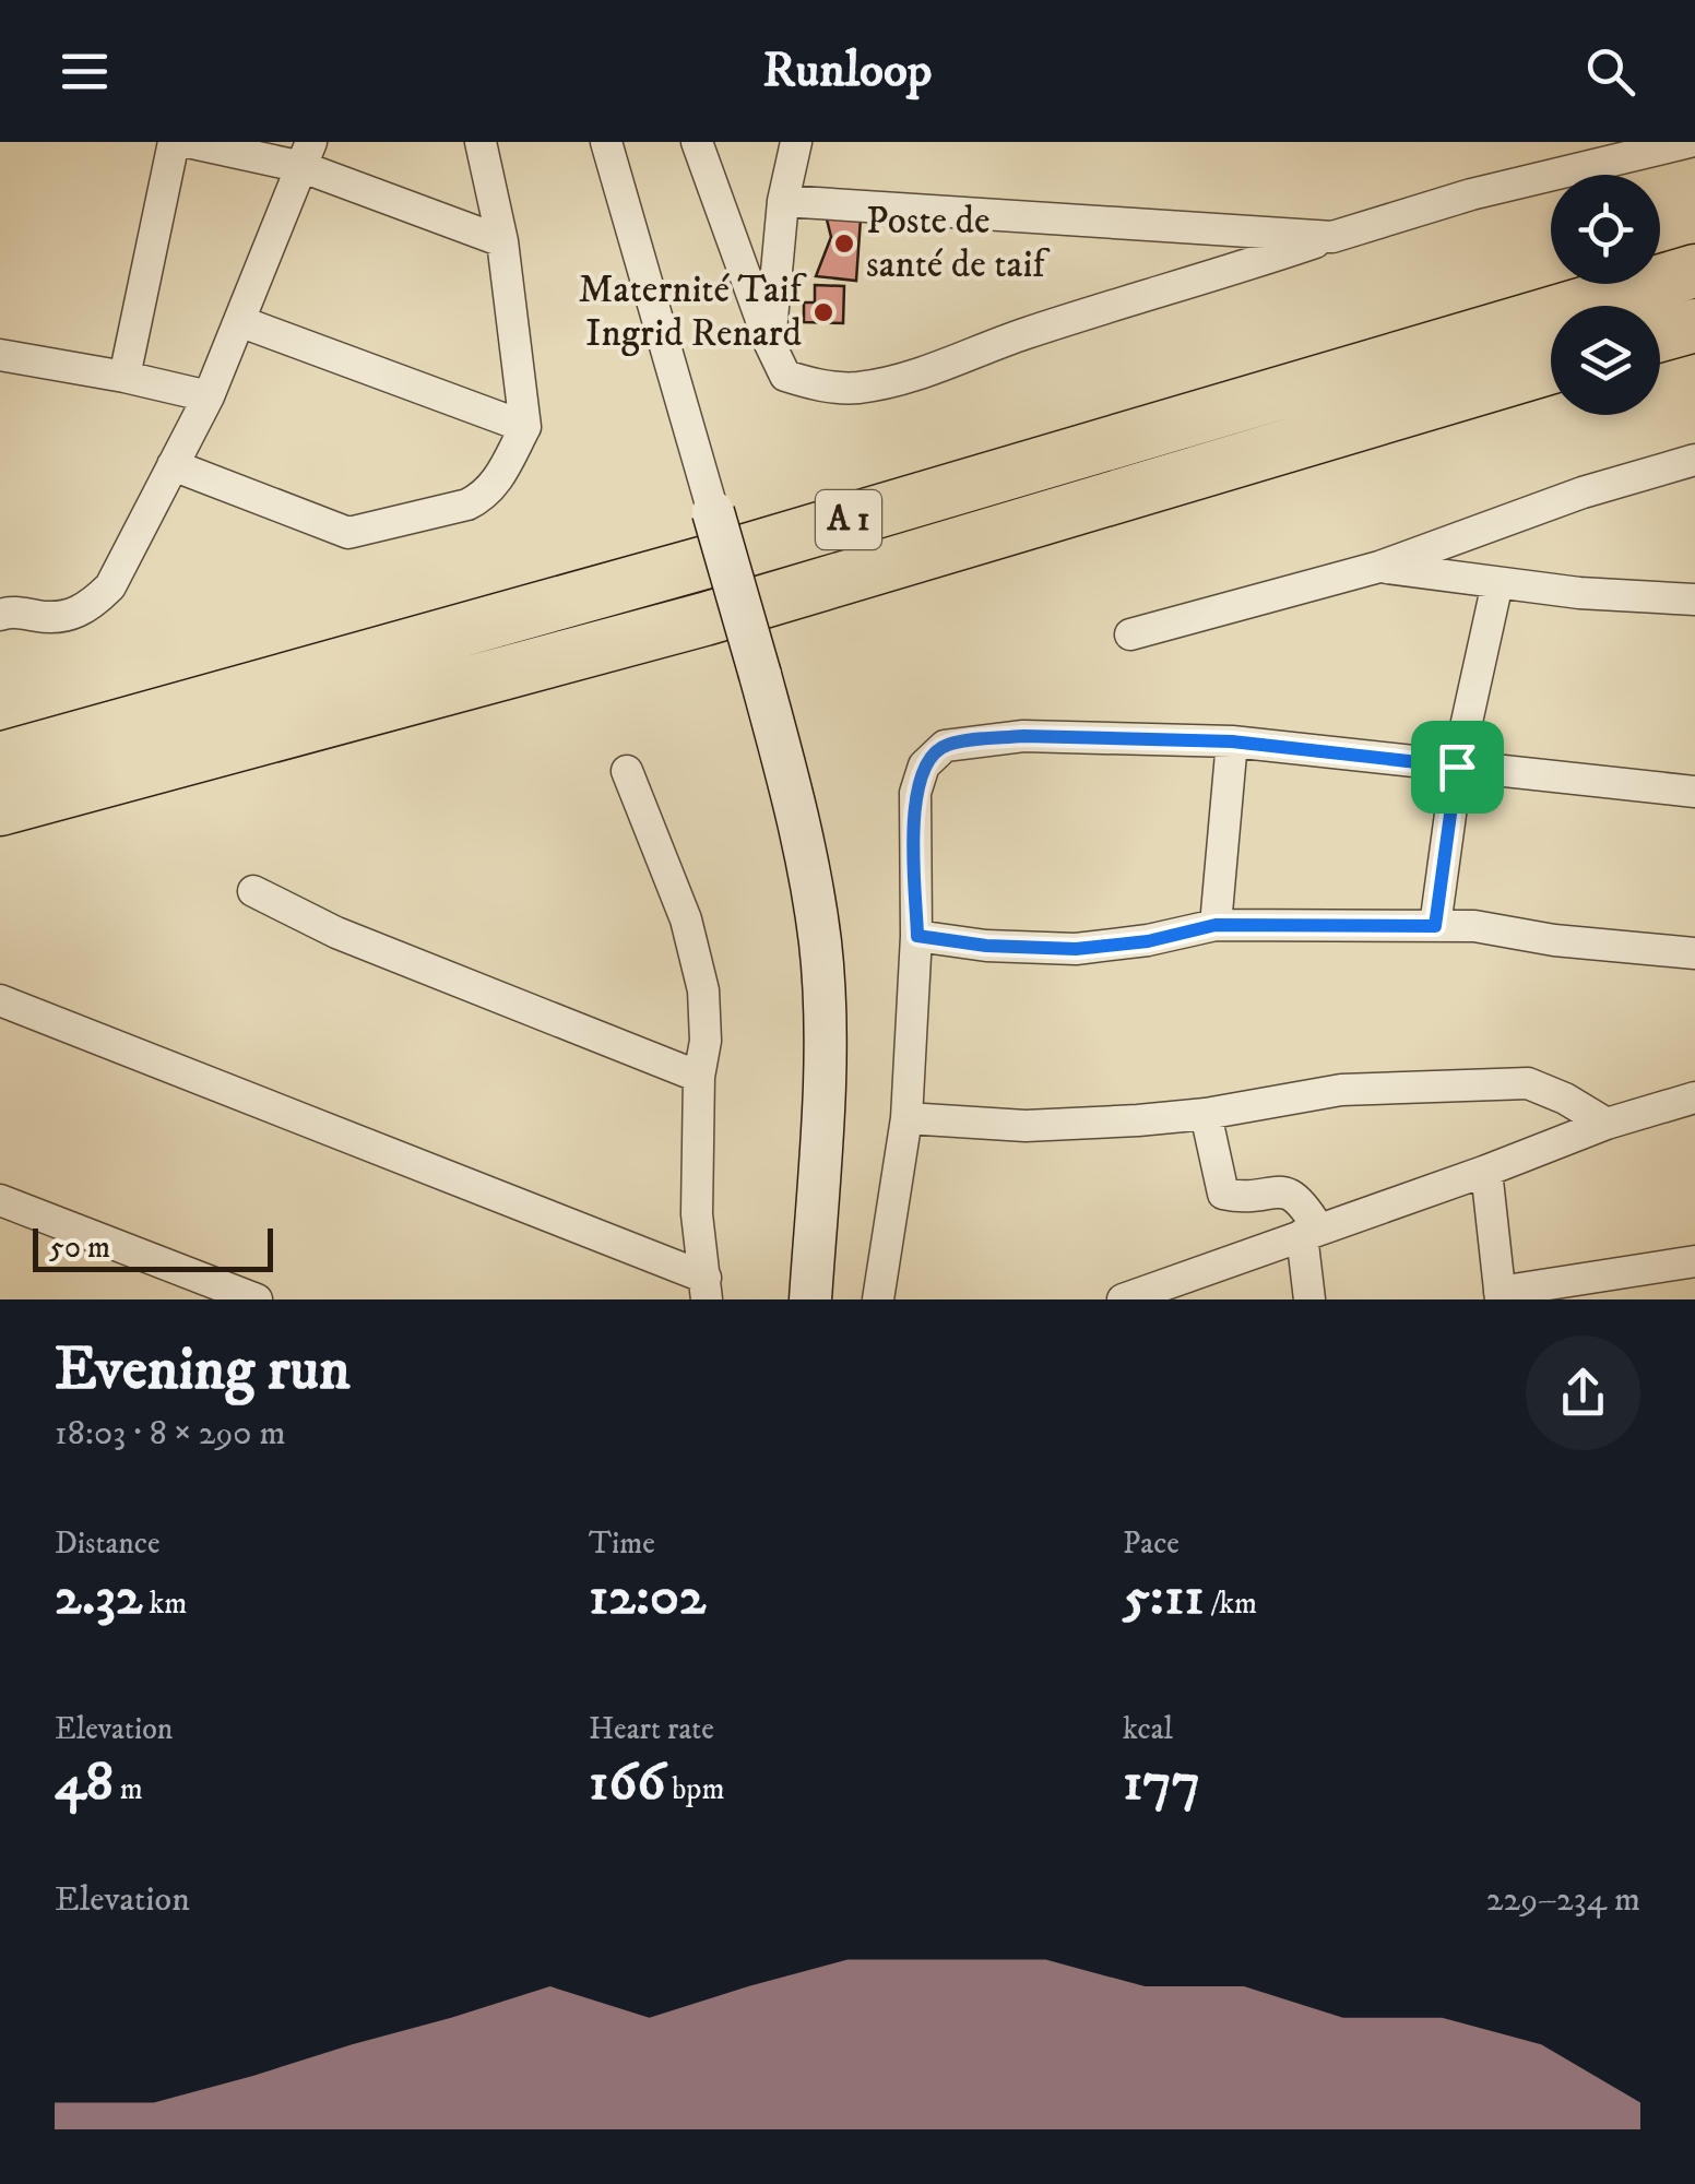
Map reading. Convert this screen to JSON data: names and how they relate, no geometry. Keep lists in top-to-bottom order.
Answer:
{
  "streets": {
    "highway": ["A 1"]
  },
  "places": ["Poste de santé de taif", "Maternité Taif Ingrid Renard"],
  "scale_bar": "50 m",
  "page": {
    "header": "Runloop",
    "scale": "50 m",
    "heading": ["Evening run", "18:03 · 8 × 290 m"],
    "stats": [
      ["Distance", "2.32 km"],
      ["Time", "12:02"],
      ["Pace", "5:11 /km"],
      ["Elevation", "48 m"],
      ["Heart rate", "166 bpm"],
      ["kcal", "177"]
    ],
    "chart": ["Elevation", "229–234 m"]
  }
}
